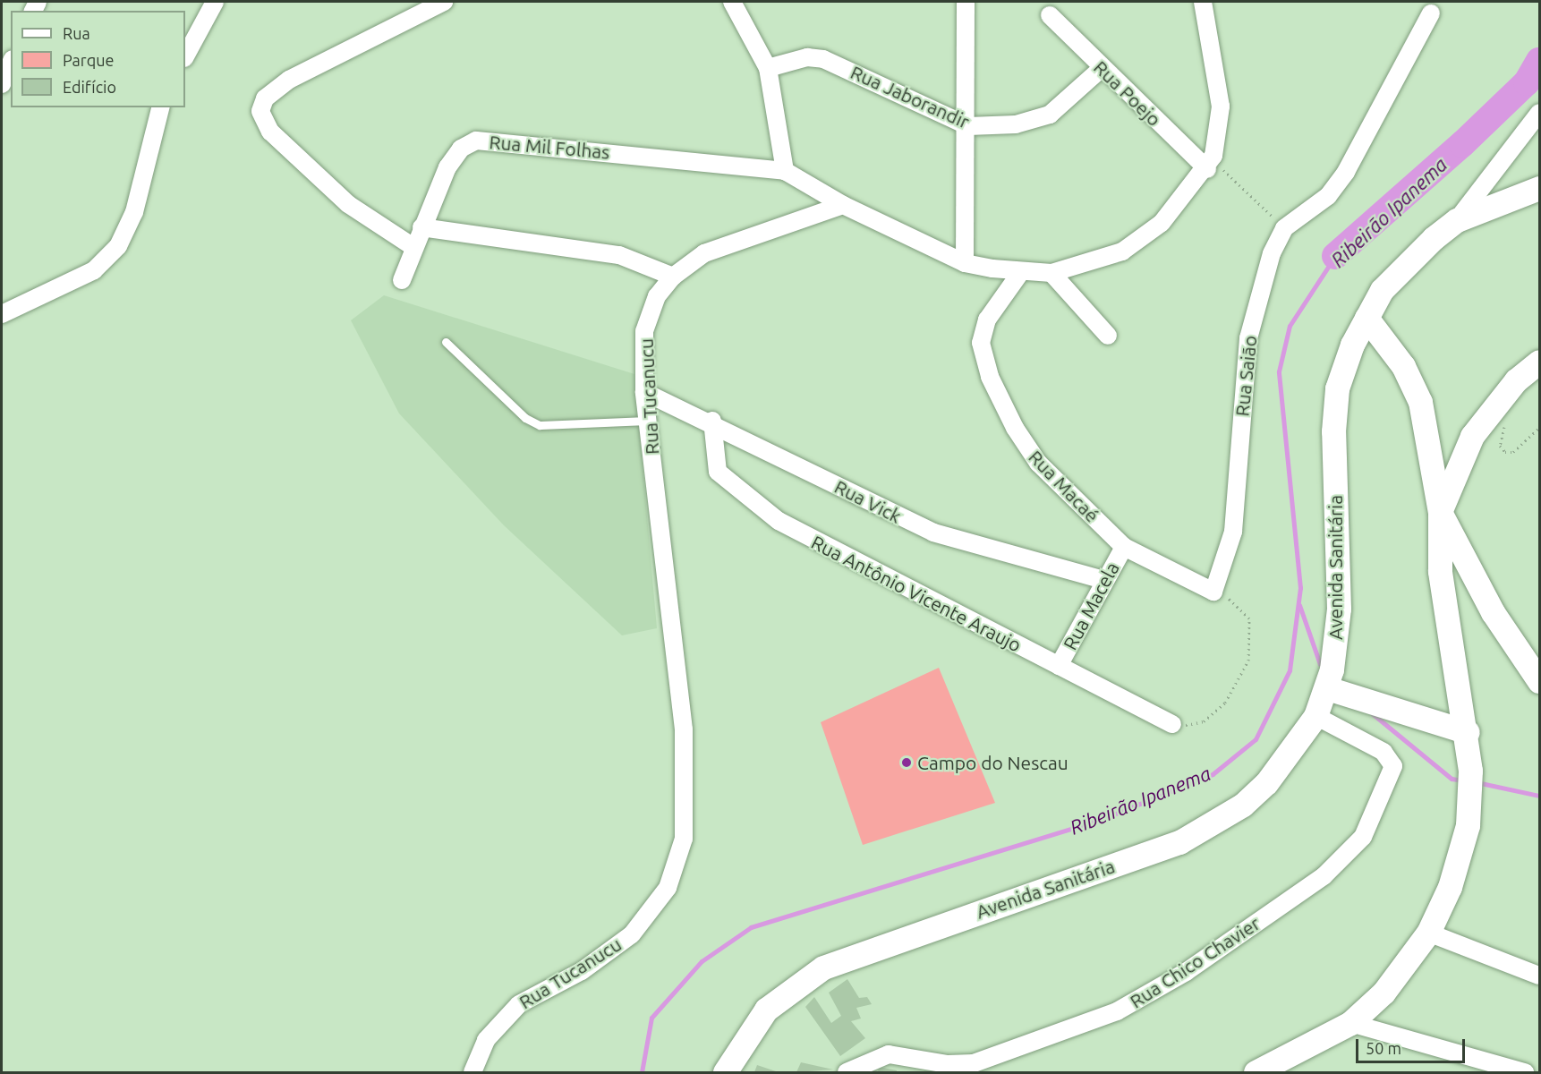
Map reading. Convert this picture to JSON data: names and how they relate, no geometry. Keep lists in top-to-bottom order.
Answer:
{
  "streets": {
    "street": [
      "Rua Poejo",
      "Rua Jaborandir",
      "Rua Mil Folhas",
      "Rua Saião",
      "Rua Tucanucu",
      "Rua Macaé",
      "Rua Vick",
      "Avenida Sanitária",
      "Rua Antônio Vicente Araujo",
      "Rua Macela",
      "Rua Chico Chavier"
    ]
  },
  "crossings": [
    ["Rua Poejo", "Rua Jaborandir"],
    ["Rua Saião", "Rua Macaé"],
    ["Rua Tucanucu", "Rua Vick"],
    ["Rua Macaé", "Rua Macela"],
    ["Rua Vick", "Rua Antônio Vicente Araujo"],
    ["Rua Vick", "Rua Macela"],
    ["Avenida Sanitária", "Rua Chico Chavier"],
    ["Rua Antônio Vicente Araujo", "Rua Macela"]
  ],
  "water": ["Ribeirão Ipanema"],
  "places": ["Campo do Nescau"],
  "legend": ["Rua", "Parque", "Edifício"],
  "scale_bar": "50 m"
}
